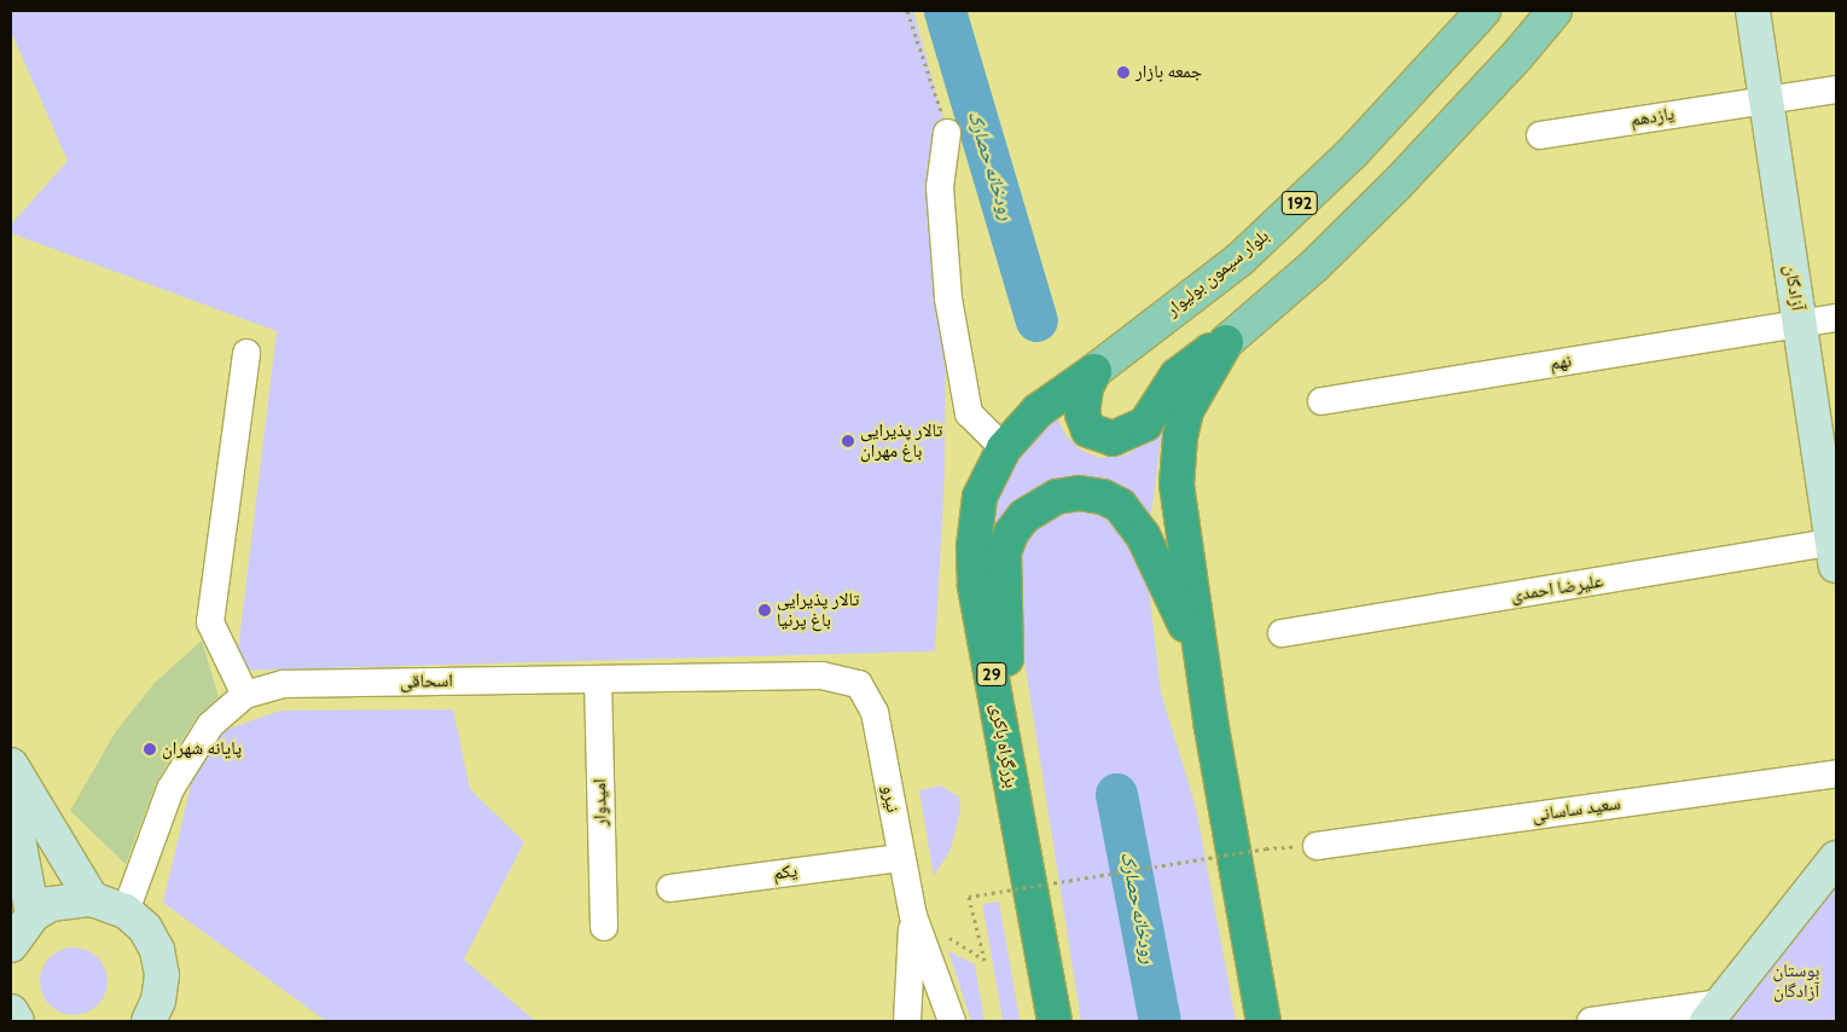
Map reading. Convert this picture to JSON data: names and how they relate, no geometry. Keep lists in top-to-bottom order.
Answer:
{
  "streets": {
    "highway": ["29", "بزرگراه باکری"],
    "main road": ["192", "بلوار سیمون بولیوار"],
    "street": [
      "یازدهم",
      "آزادگان",
      "نهم",
      "علیرضا احمدی",
      "اسحاقی",
      "نیرو",
      "امیدوار",
      "سعید ساسانی",
      "یکم"
    ]
  },
  "crossings": [
    ["یازدهم", "آزادگان"],
    ["بلوار سیمون بولیوار", "بزرگراه باکری"],
    ["آزادگان", "نهم"],
    ["آزادگان", "علیرضا احمدی"],
    ["اسحاقی", "نیرو"],
    ["اسحاقی", "امیدوار"],
    ["نیرو", "یکم"]
  ],
  "water": ["رودخانه حصارک"],
  "parks": ["بوستان آزادگان"],
  "places": [
    "جمعه بازار",
    "تالار پذیرایی باغ مهران",
    "تالار پذیرایی باغ پرنیا",
    "پایانه شهران"
  ]
}
